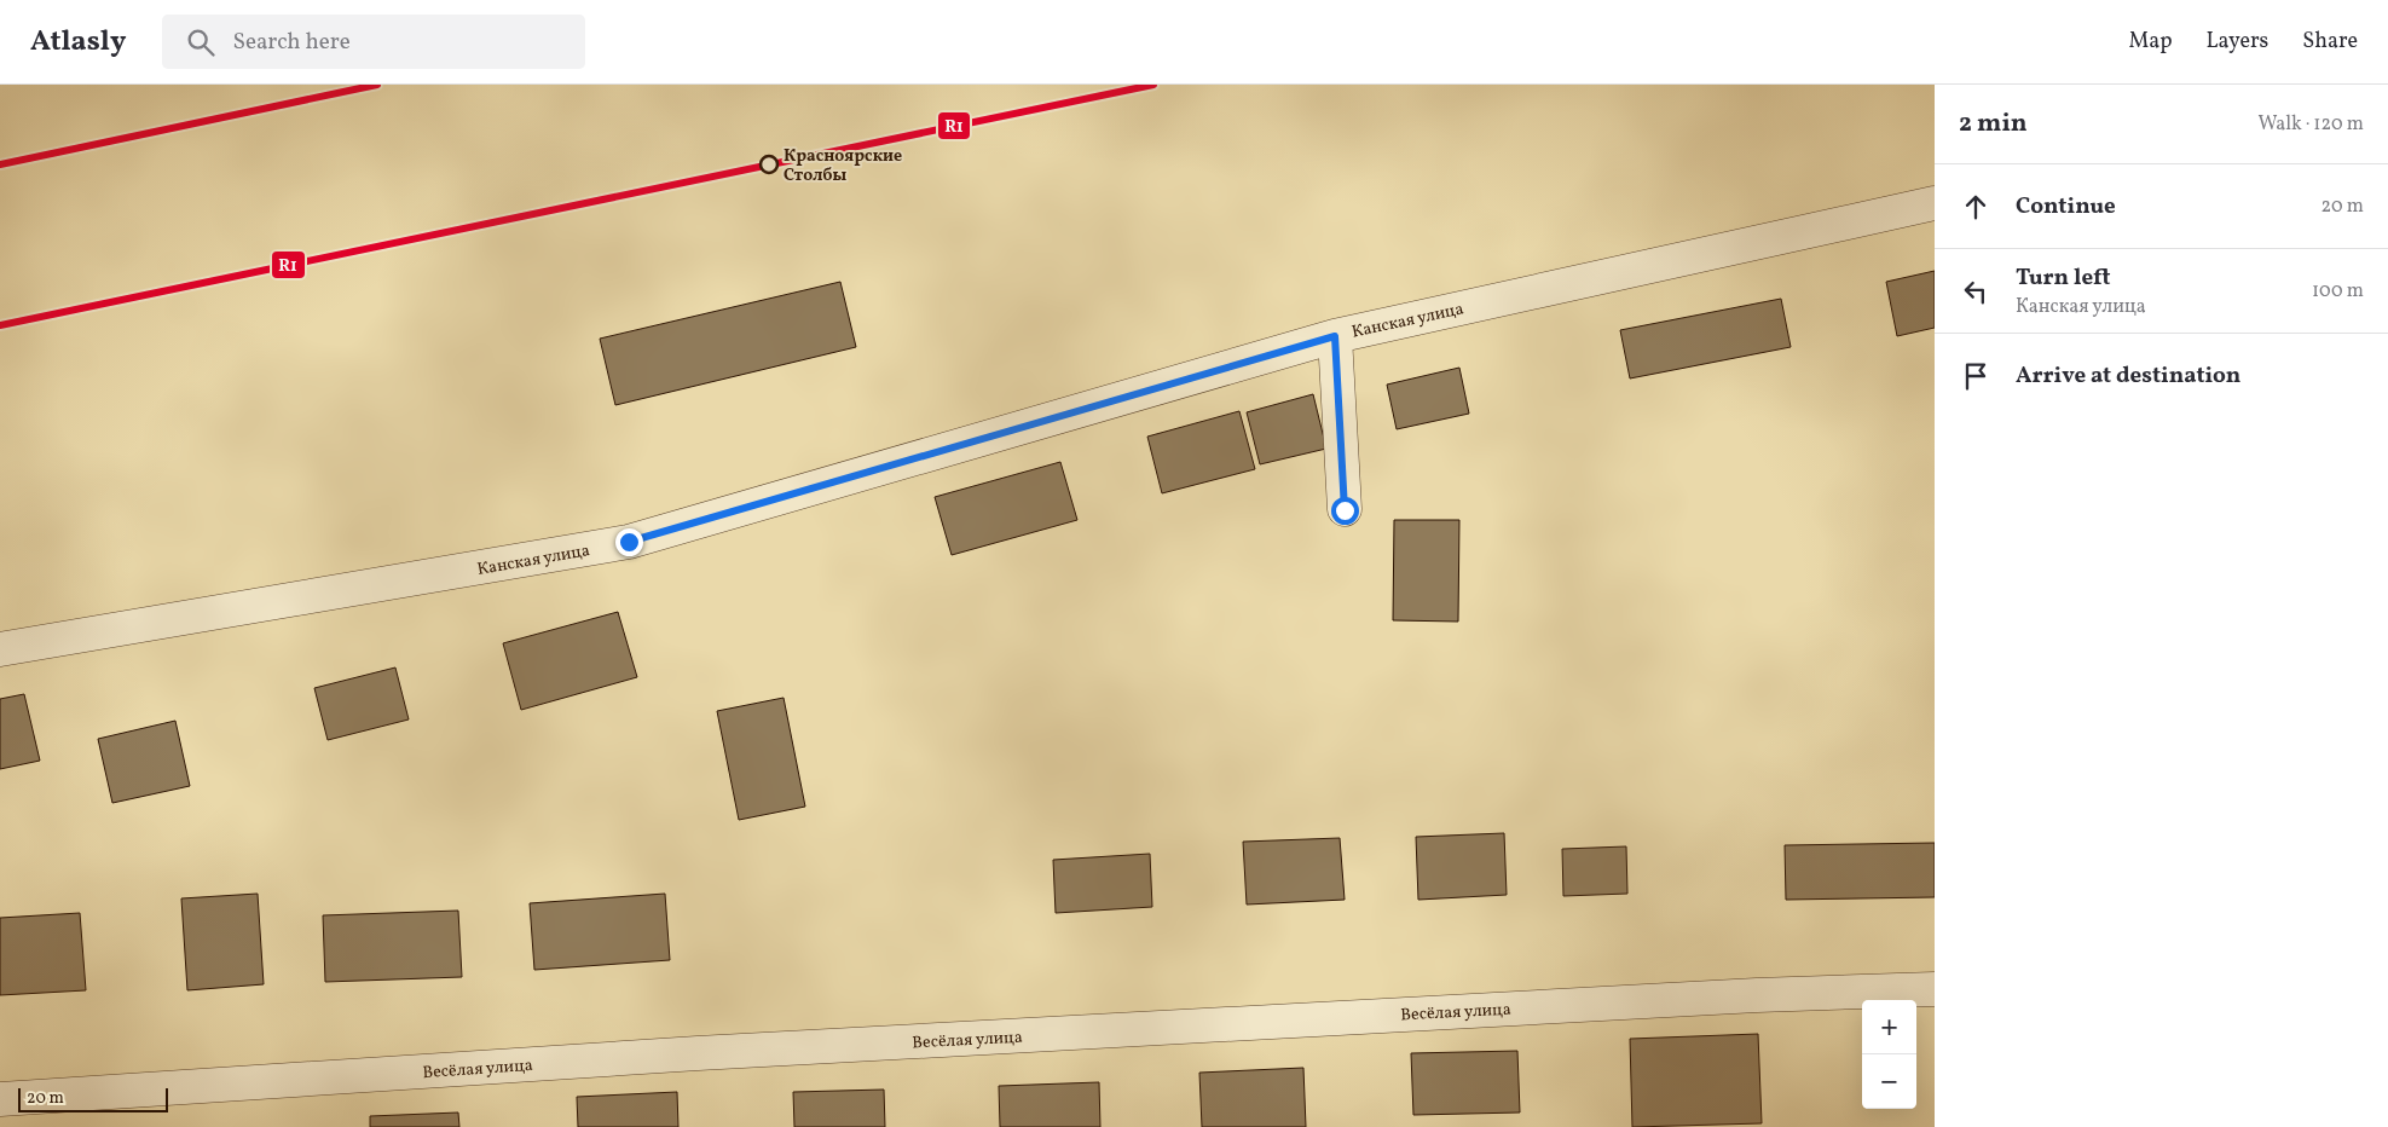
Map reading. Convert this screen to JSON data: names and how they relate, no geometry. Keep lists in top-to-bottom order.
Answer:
{
  "streets": {
    "street": ["Канская улица", "Весёлая улица"]
  },
  "places": ["Красноярские Столбы"],
  "lines": ["transit line R1"],
  "scale_bar": "20 m",
  "page": {
    "header": "Atlasly",
    "search": "Search here",
    "nav": ["Map", "Layers", "Share"],
    "heading": ["2 min", "Walk · 120 m"],
    "list": [
      ["Continue", "20 m"],
      ["Turn left", "Канская улица", "100 m"],
      "Arrive at destination"
    ],
    "map_buttons": ["+", "−"],
    "scale": "20 m"
  }
}
